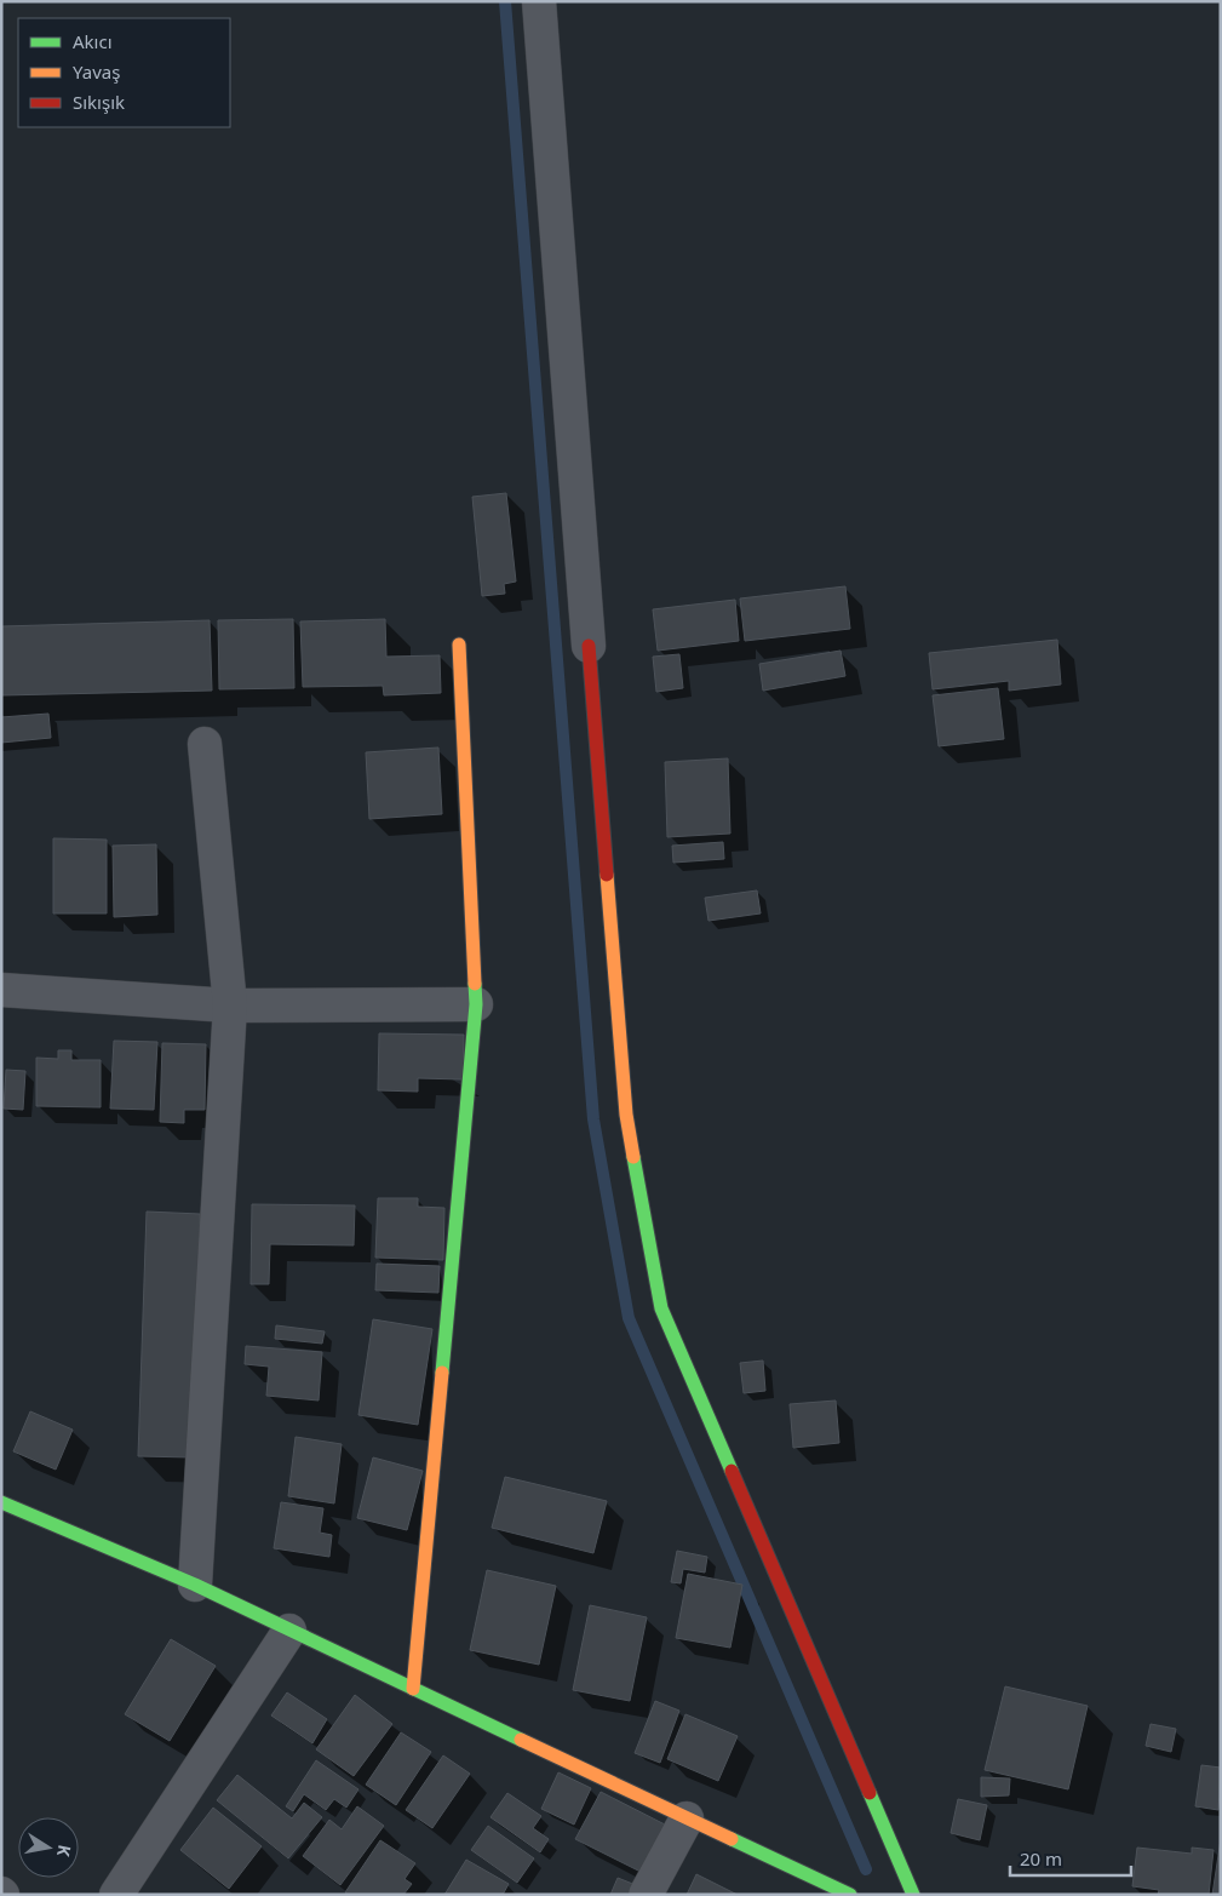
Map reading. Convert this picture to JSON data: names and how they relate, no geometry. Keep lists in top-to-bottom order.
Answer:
{
  "legend": ["Akıcı", "Yavaş", "Sıkışık"],
  "scale_bar": "20 m",
  "north": "right"
}
